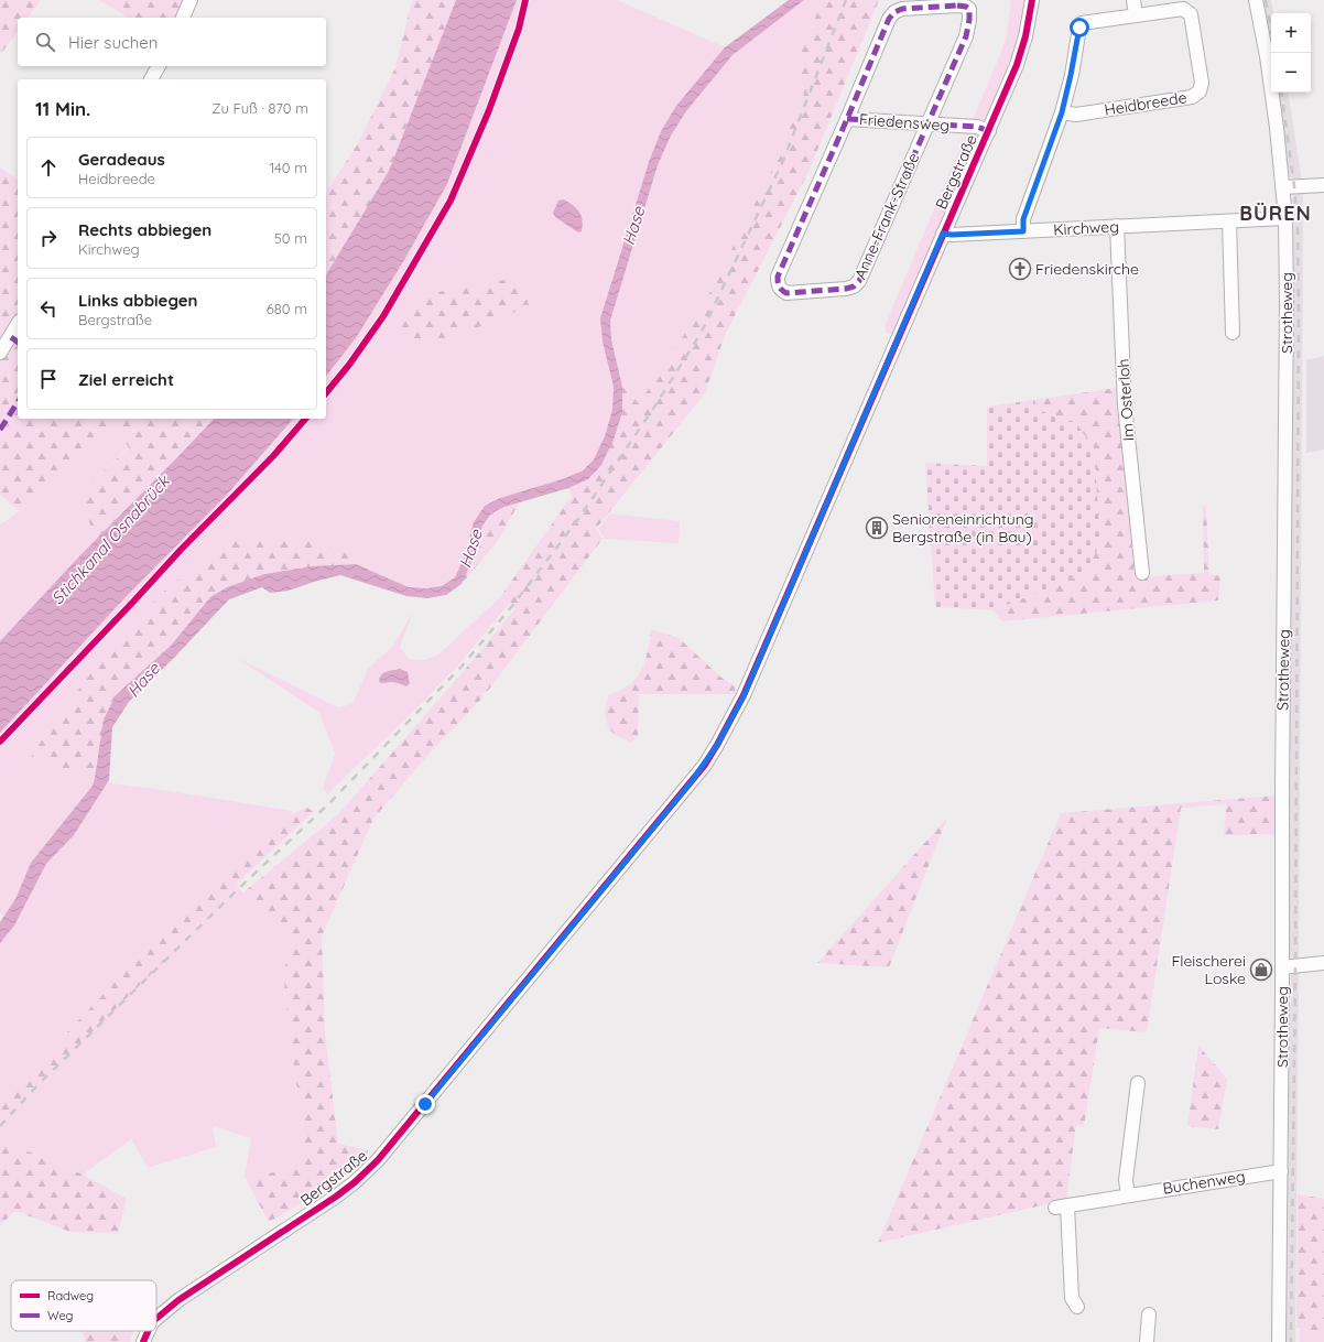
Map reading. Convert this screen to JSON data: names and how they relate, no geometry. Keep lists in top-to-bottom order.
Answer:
{
  "streets": {
    "street": [
      "Heidbreede",
      "Friedensweg",
      "Bergstraße",
      "Anne-Frank-Straße",
      "Kirchweg",
      "Strotheweg",
      "Im Osterloh",
      "Buchenweg"
    ]
  },
  "crossings": [
    ["Heidbreede", "Kirchweg"],
    ["Friedensweg", "Bergstraße"],
    ["Friedensweg", "Anne-Frank-Straße"],
    ["Bergstraße", "Kirchweg"],
    ["Kirchweg", "Strotheweg"],
    ["Kirchweg", "Im Osterloh"],
    ["Strotheweg", "Buchenweg"]
  ],
  "districts": ["BÜREN"],
  "water": ["Hase", "Stichkanal Osnabrück"],
  "places": {
    "church": ["Friedenskirche"],
    "building": ["Senioreneinrichtung Bergstraße (in Bau)"],
    "shop": ["Fleischerei Loske"]
  },
  "legend": ["Radweg", "Weg"],
  "page": {
    "map_buttons": ["+", "−"],
    "search": "Hier suchen",
    "heading": ["11 Min.", "Zu Fuß · 870 m"],
    "list": [
      ["Geradeaus", "Heidbreede", "140 m"],
      ["Rechts abbiegen", "Kirchweg", "50 m"],
      ["Links abbiegen", "Bergstraße", "680 m"],
      "Ziel erreicht"
    ]
  }
}
